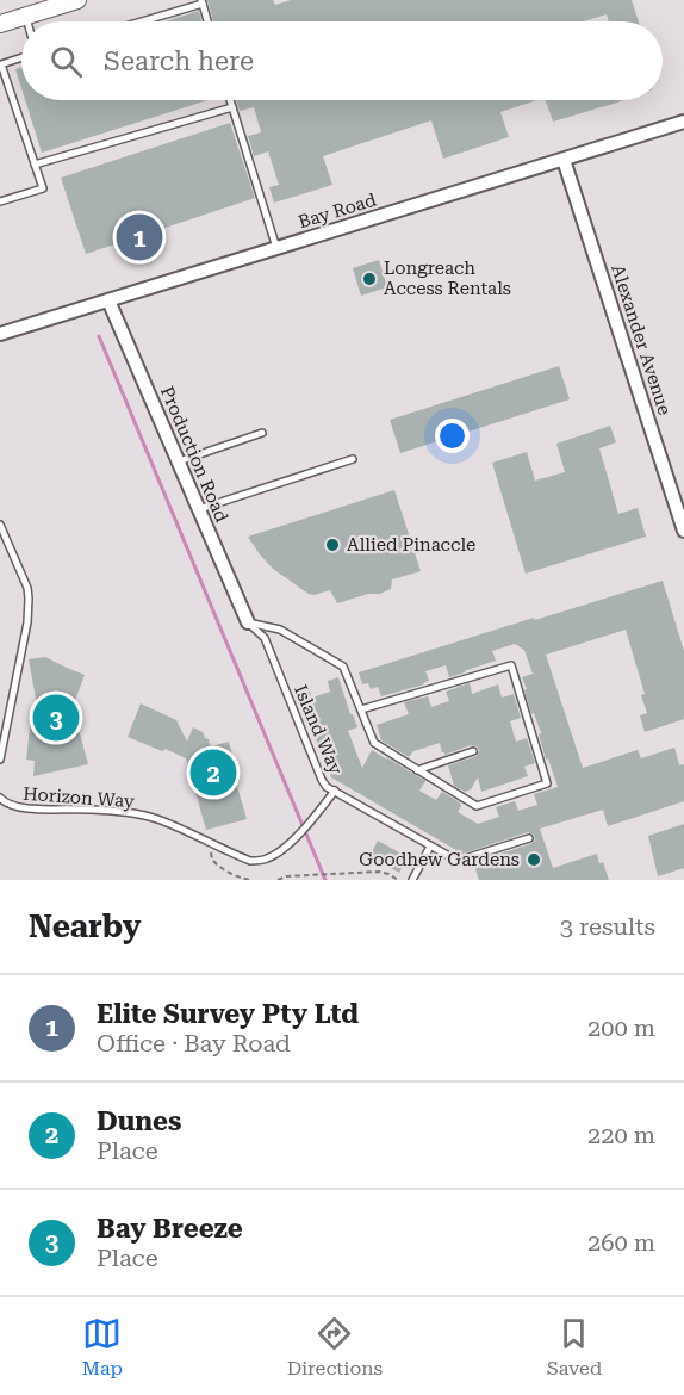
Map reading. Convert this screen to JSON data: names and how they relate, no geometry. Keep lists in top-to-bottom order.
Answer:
{
  "streets": {
    "street": ["Bay Road", "Alexander Avenue", "Production Road"],
    "lane": ["Island Way", "Horizon Way"]
  },
  "crossings": [
    ["Bay Road", "Alexander Avenue"],
    ["Bay Road", "Production Road"],
    ["Production Road", "Island Way"],
    ["Island Way", "Horizon Way"]
  ],
  "places": ["Longreach Access Rentals", "Allied Pinaccle", "Goodhew Gardens"],
  "page": {
    "search": "Search here",
    "pins": ["1", "3", "2"],
    "heading": ["Nearby", "3 results"],
    "list": [
      {
        "mark": "1",
        "name": "Elite Survey Pty Ltd",
        "note": "Office · Bay Road",
        "value": "200 m"
      },
      {
        "mark": "2",
        "name": "Dunes",
        "note": "Place",
        "value": "220 m"
      },
      {
        "mark": "3",
        "name": "Bay Breeze",
        "note": "Place",
        "value": "260 m"
      }
    ],
    "nav": ["Map", "Directions", "Saved"]
  }
}
